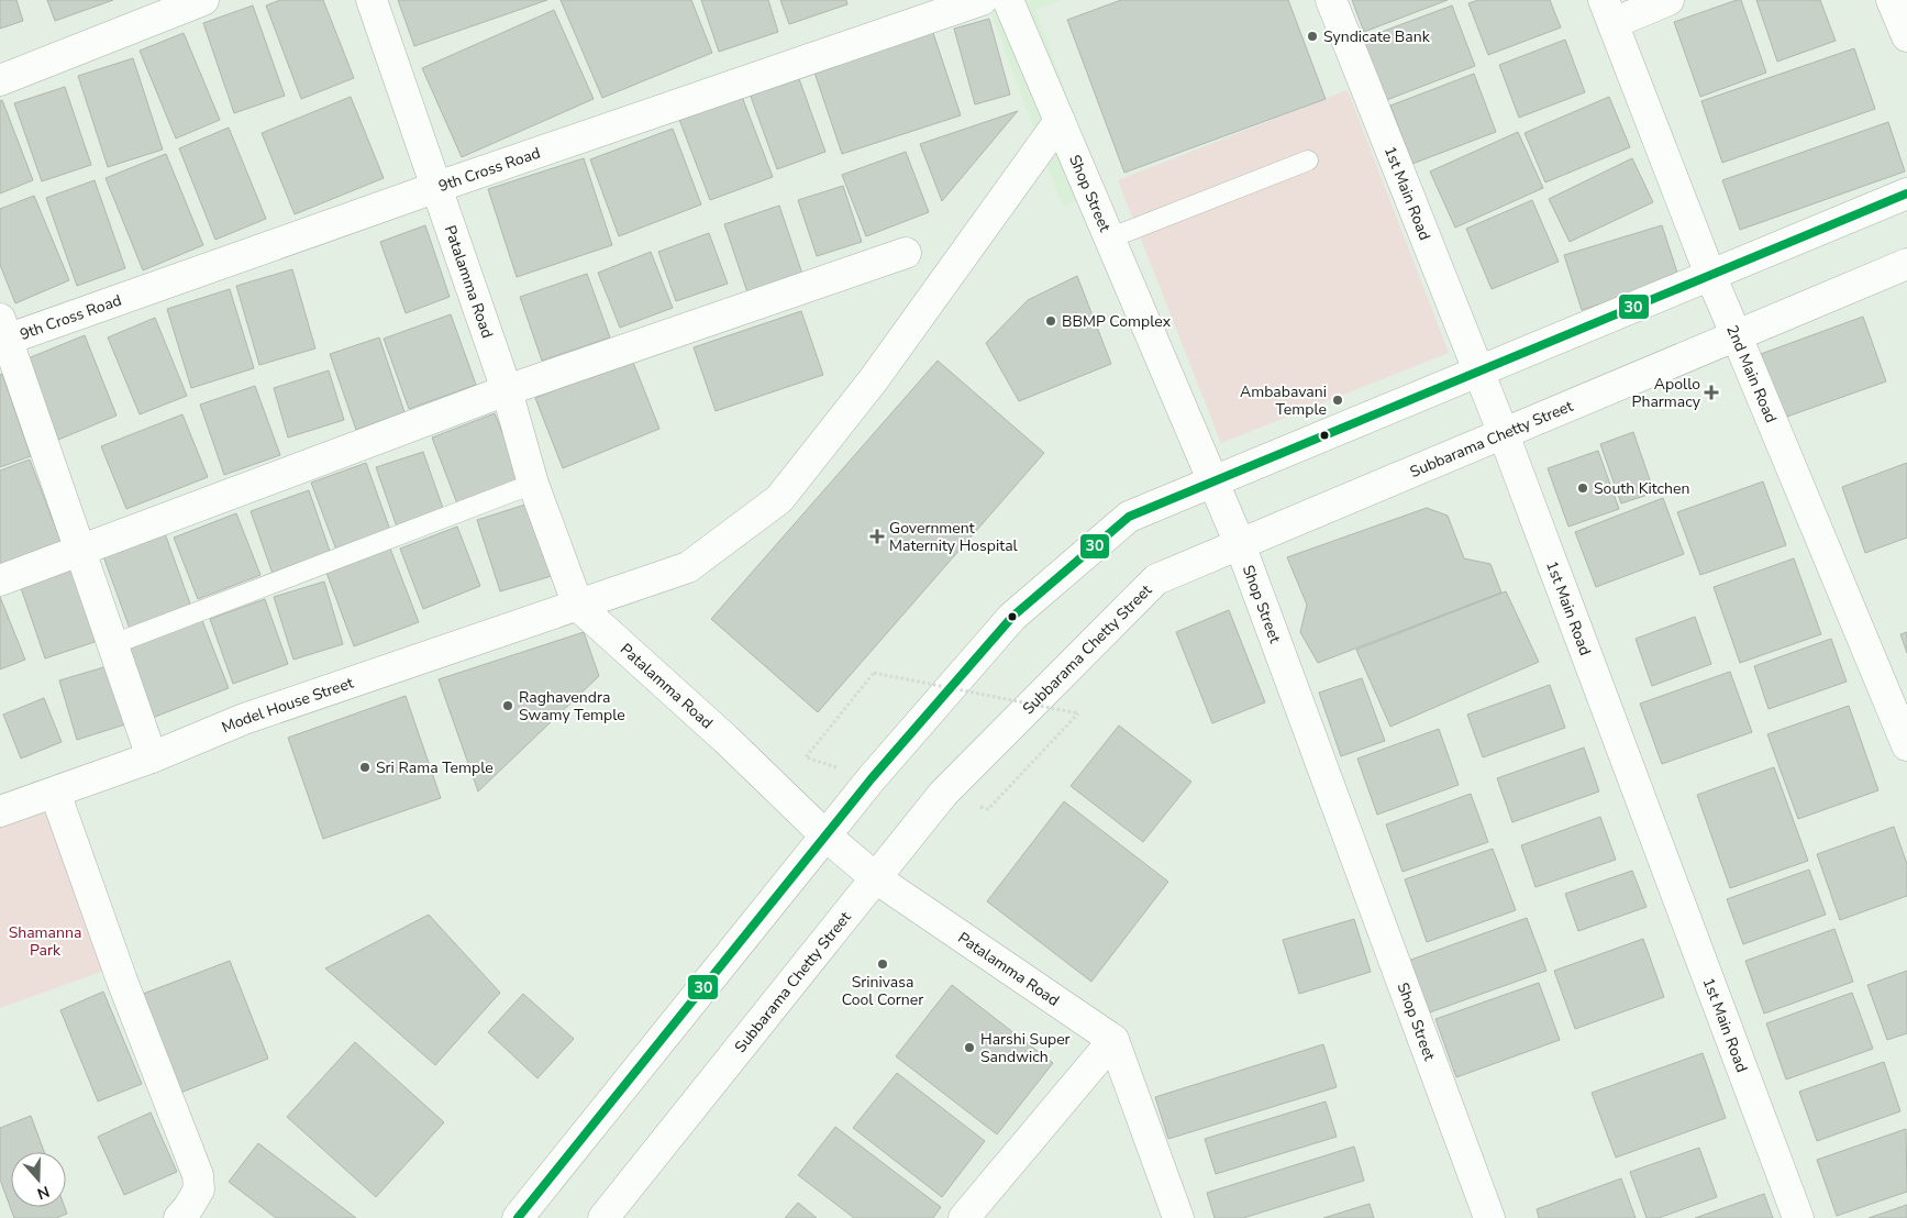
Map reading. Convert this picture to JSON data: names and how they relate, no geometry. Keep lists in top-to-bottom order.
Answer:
{
  "streets": {
    "street": [
      "9th Cross Road",
      "1st Main Road",
      "Shop Street",
      "Patalamma Road",
      "2nd Main Road",
      "Subbarama Chetty Street",
      "Model House Street"
    ]
  },
  "crossings": [
    ["9th Cross Road", "Patalamma Road"],
    ["1st Main Road", "Subbarama Chetty Street"],
    ["Shop Street", "Subbarama Chetty Street"],
    ["Shop Street", "Model House Street"],
    ["Patalamma Road", "Subbarama Chetty Street"],
    ["Patalamma Road", "Model House Street"],
    ["2nd Main Road", "Subbarama Chetty Street"]
  ],
  "parks": ["Shamanna Park"],
  "places": {
    "other": [
      "Syndicate Bank",
      "BBMP Complex",
      "Ambabavani Temple",
      "South Kitchen",
      "Raghavendra Swamy Temple",
      "Sri Rama Temple",
      "Srinivasa Cool Corner",
      "Harshi Super Sandwich"
    ],
    "health": ["Apollo Pharmacy", "Government Maternity Hospital"]
  },
  "lines": ["transit line 30"],
  "north": "bottom"
}
